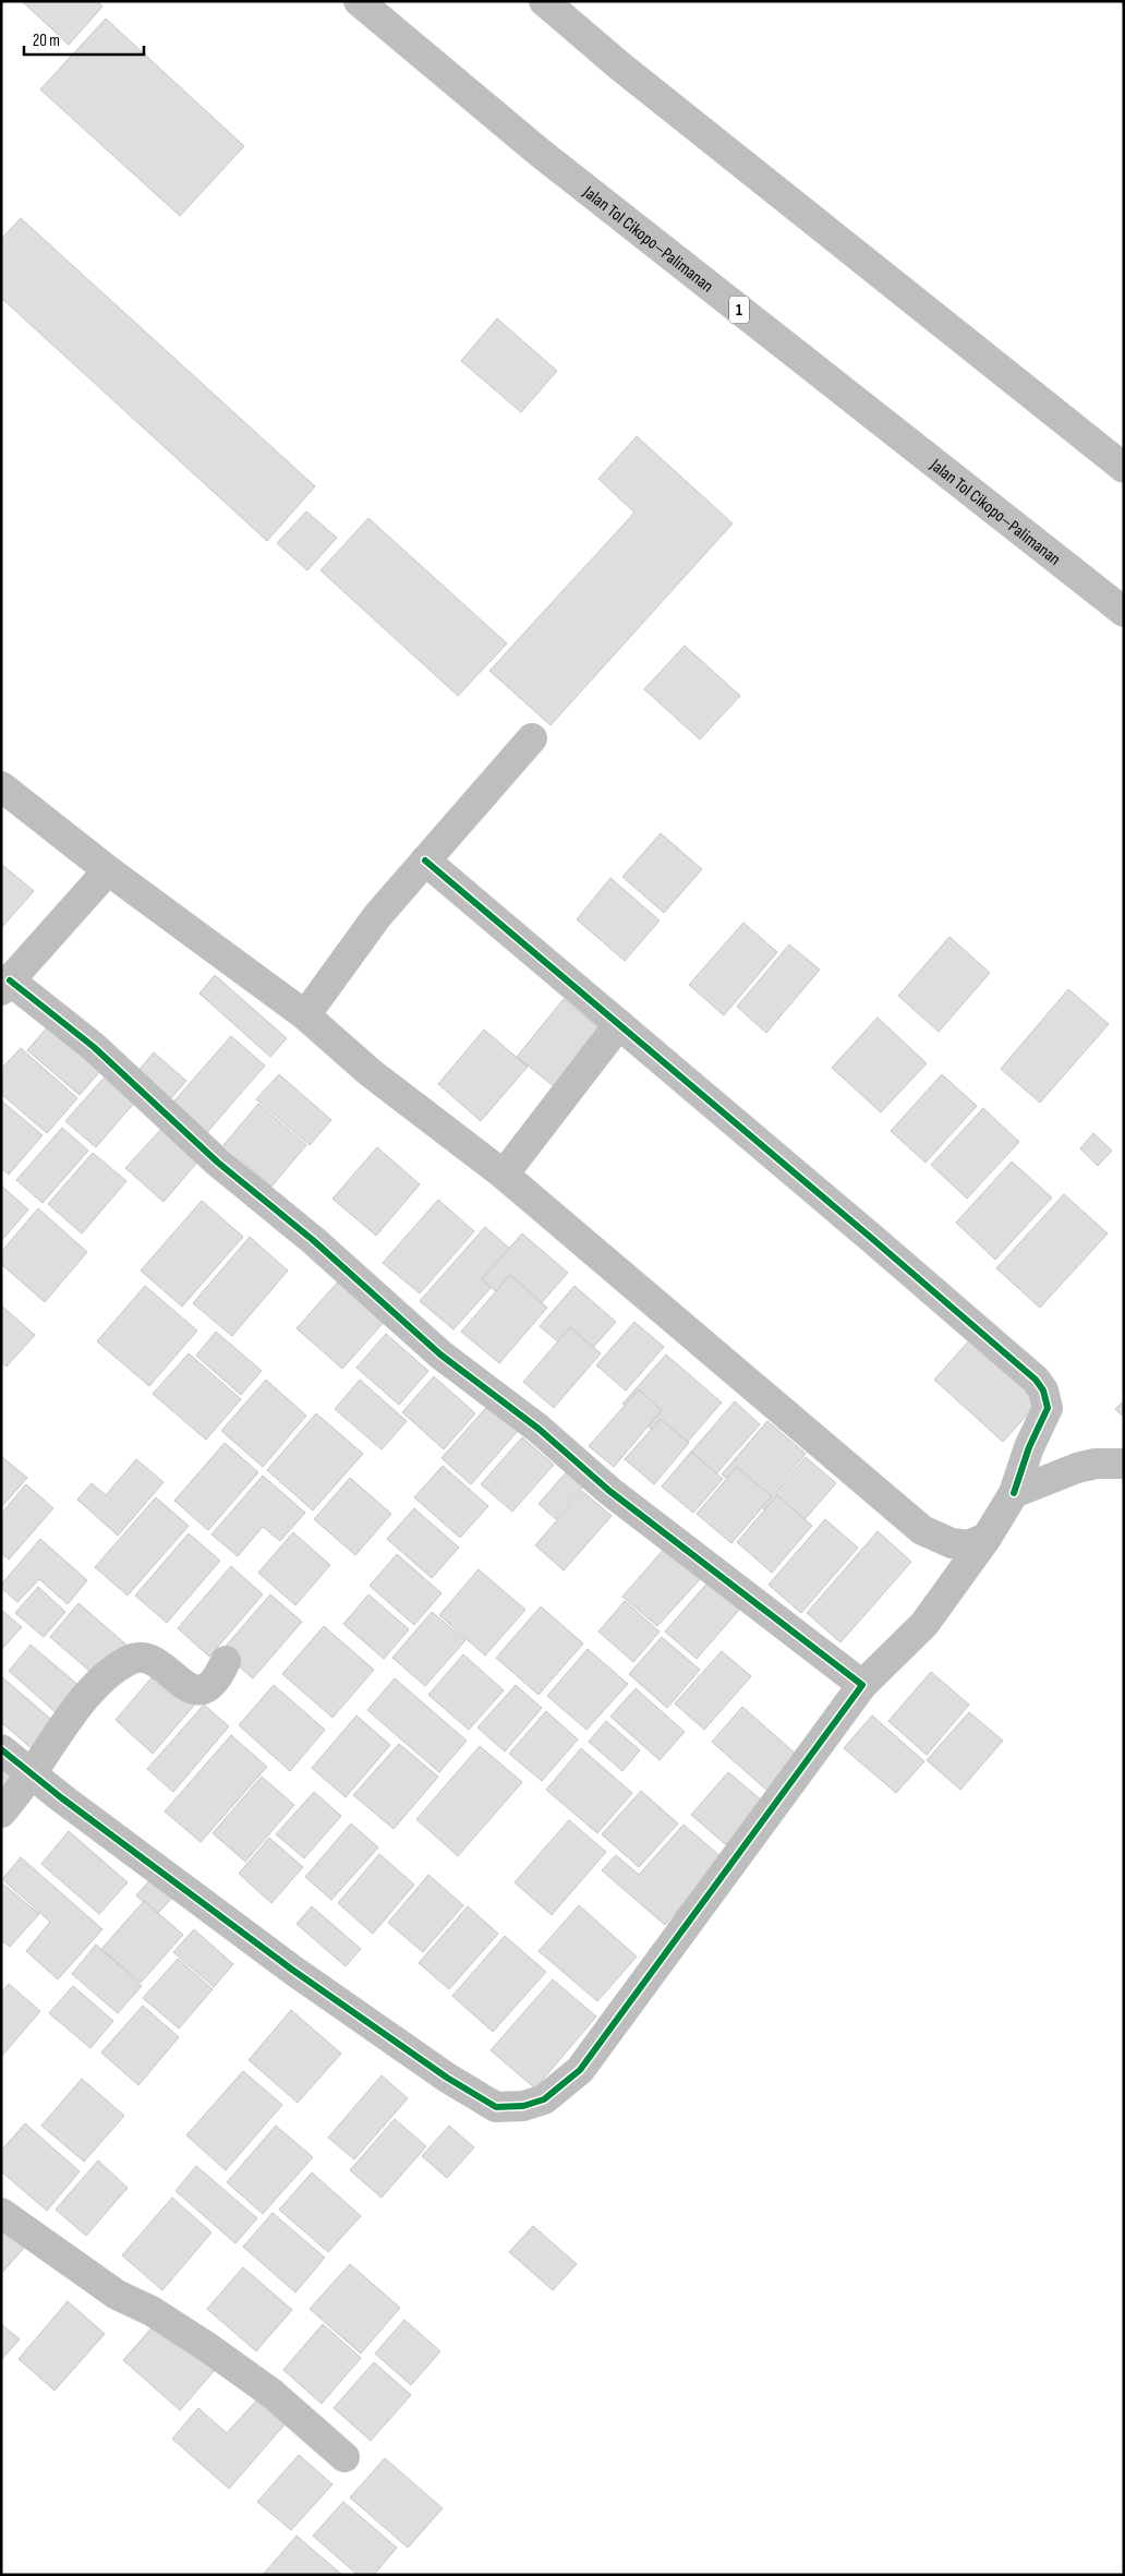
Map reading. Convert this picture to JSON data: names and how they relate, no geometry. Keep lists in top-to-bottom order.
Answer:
{
  "streets": {
    "main road": ["Jalan Tol Cikopo–Palimanan", "1"]
  },
  "scale_bar": "20 m"
}
